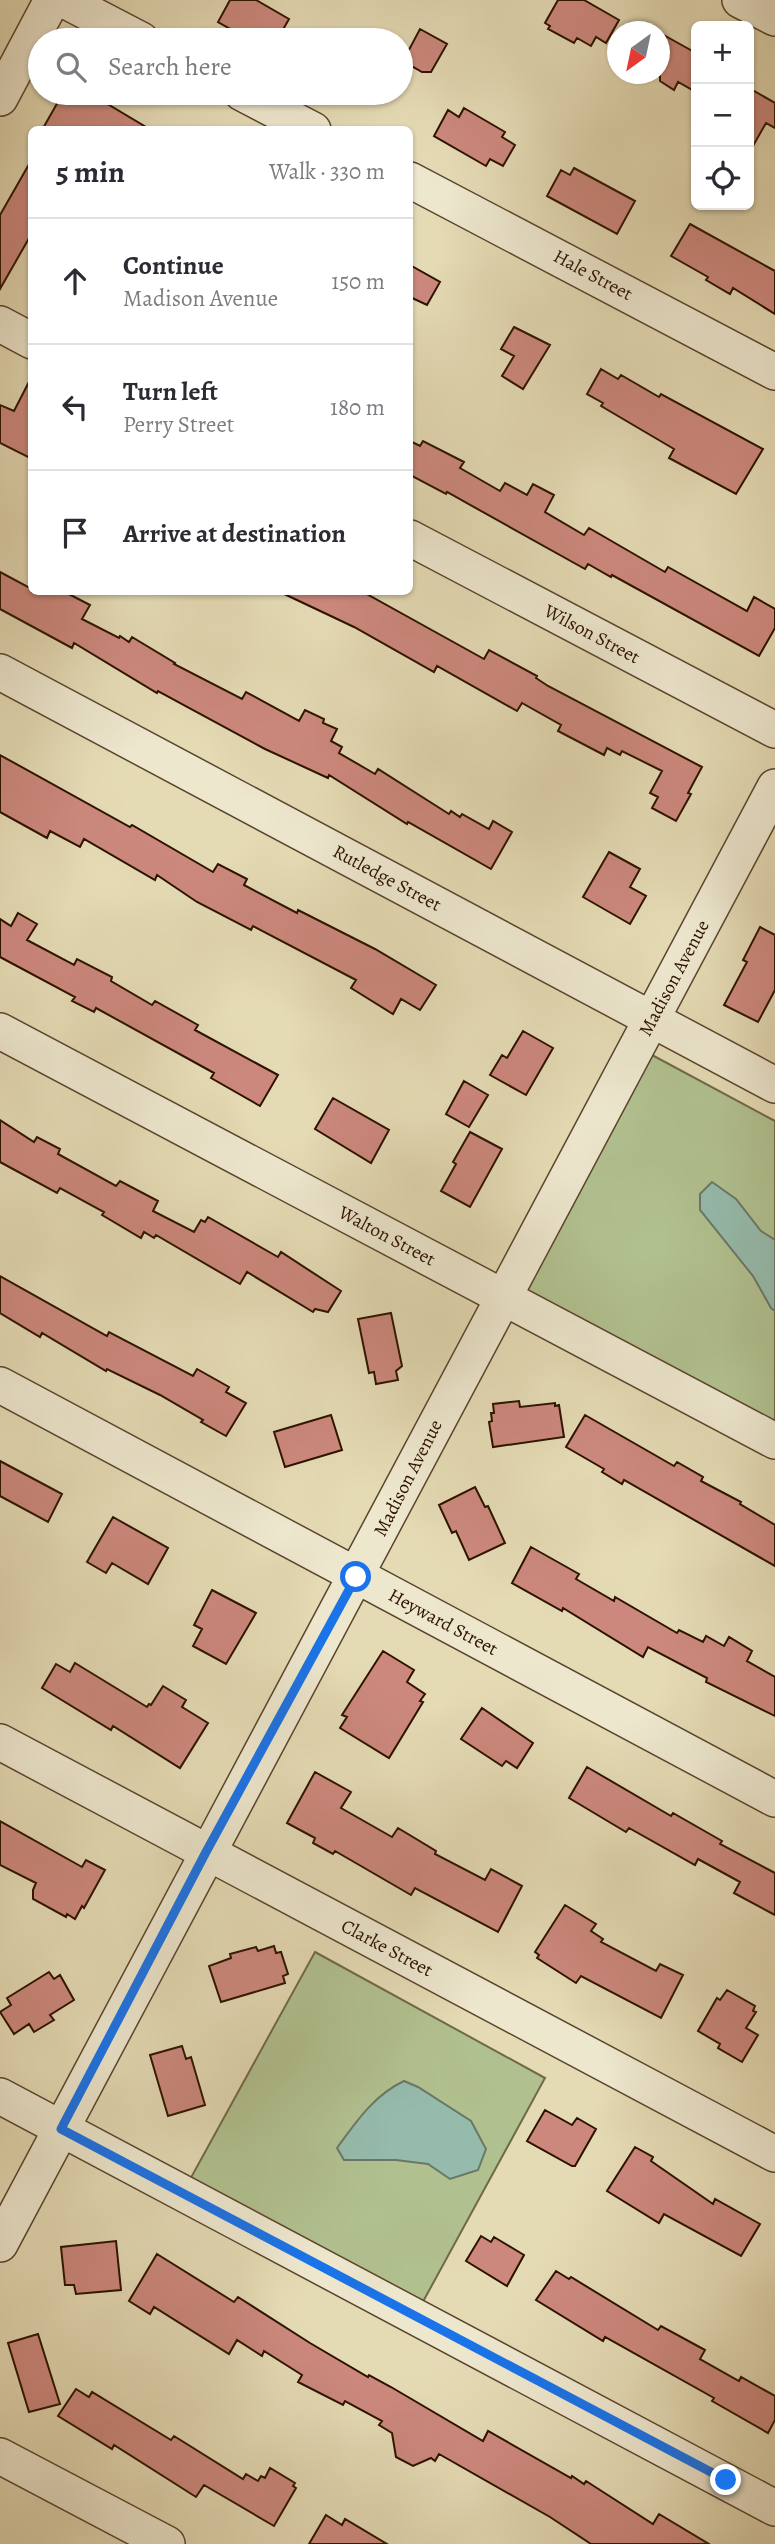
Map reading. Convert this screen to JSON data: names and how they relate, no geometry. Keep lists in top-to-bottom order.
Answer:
{
  "streets": {
    "street": [
      "Hale Street",
      "Wilson Street",
      "Rutledge Street",
      "Madison Avenue",
      "Walton Street",
      "Heyward Street",
      "Clarke Street"
    ]
  },
  "crossings": [
    ["Rutledge Street", "Madison Avenue"],
    ["Madison Avenue", "Walton Street"],
    ["Madison Avenue", "Heyward Street"],
    ["Madison Avenue", "Clarke Street"]
  ],
  "north": "bottom left",
  "page": {
    "map_buttons": ["+", "−"],
    "search": "Search here",
    "heading": ["5 min", "Walk · 330 m"],
    "list": [
      ["Continue", "Madison Avenue", "150 m"],
      ["Turn left", "Perry Street", "180 m"],
      "Arrive at destination"
    ]
  }
}
